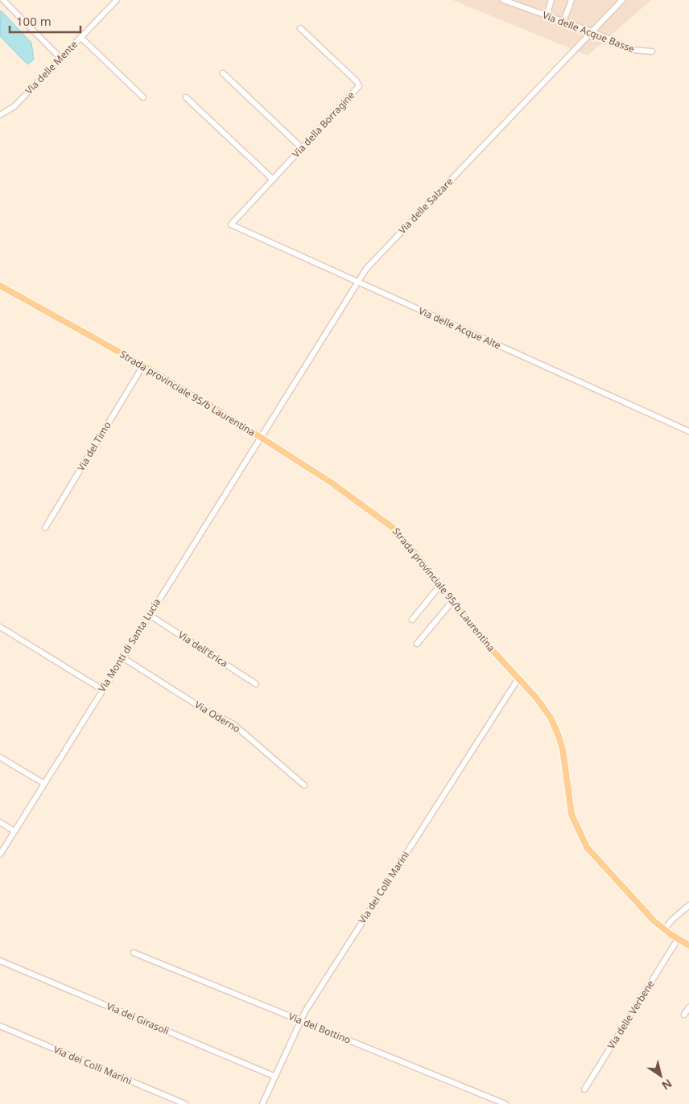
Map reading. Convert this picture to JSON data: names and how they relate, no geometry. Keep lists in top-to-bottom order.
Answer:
{
  "streets": {
    "main road": ["Strada provinciale 95/b Laurentina"],
    "street": [
      "Via delle Acque Basse",
      "Via delle Mente",
      "Via della Borragine",
      "Via delle Salzare",
      "Via delle Acque Alte",
      "Via del Timo",
      "Via Monti di Santa Lucia",
      "Via dell'Erica",
      "Via Oderno",
      "Via dei Colli Marini",
      "Via delle Verbene",
      "Via dei Girasoli",
      "Via del Bottino"
    ]
  },
  "crossings": [
    ["Via delle Acque Basse", "Via delle Salzare"],
    ["Via della Borragine", "Via delle Acque Alte"],
    ["Via delle Salzare", "Via delle Acque Alte"],
    ["Via delle Salzare", "Strada provinciale 95/b Laurentina"],
    ["Via delle Salzare", "Via Monti di Santa Lucia"],
    ["Strada provinciale 95/b Laurentina", "Via del Timo"],
    ["Strada provinciale 95/b Laurentina", "Via Monti di Santa Lucia"],
    ["Strada provinciale 95/b Laurentina", "Via dei Colli Marini"],
    ["Strada provinciale 95/b Laurentina", "Via delle Verbene"],
    ["Via Monti di Santa Lucia", "Via dell'Erica"],
    ["Via Monti di Santa Lucia", "Via Oderno"],
    ["Via dei Colli Marini", "Via dei Girasoli"],
    ["Via dei Colli Marini", "Via del Bottino"]
  ],
  "scale_bar": "100 m",
  "north": "bottom right"
}
